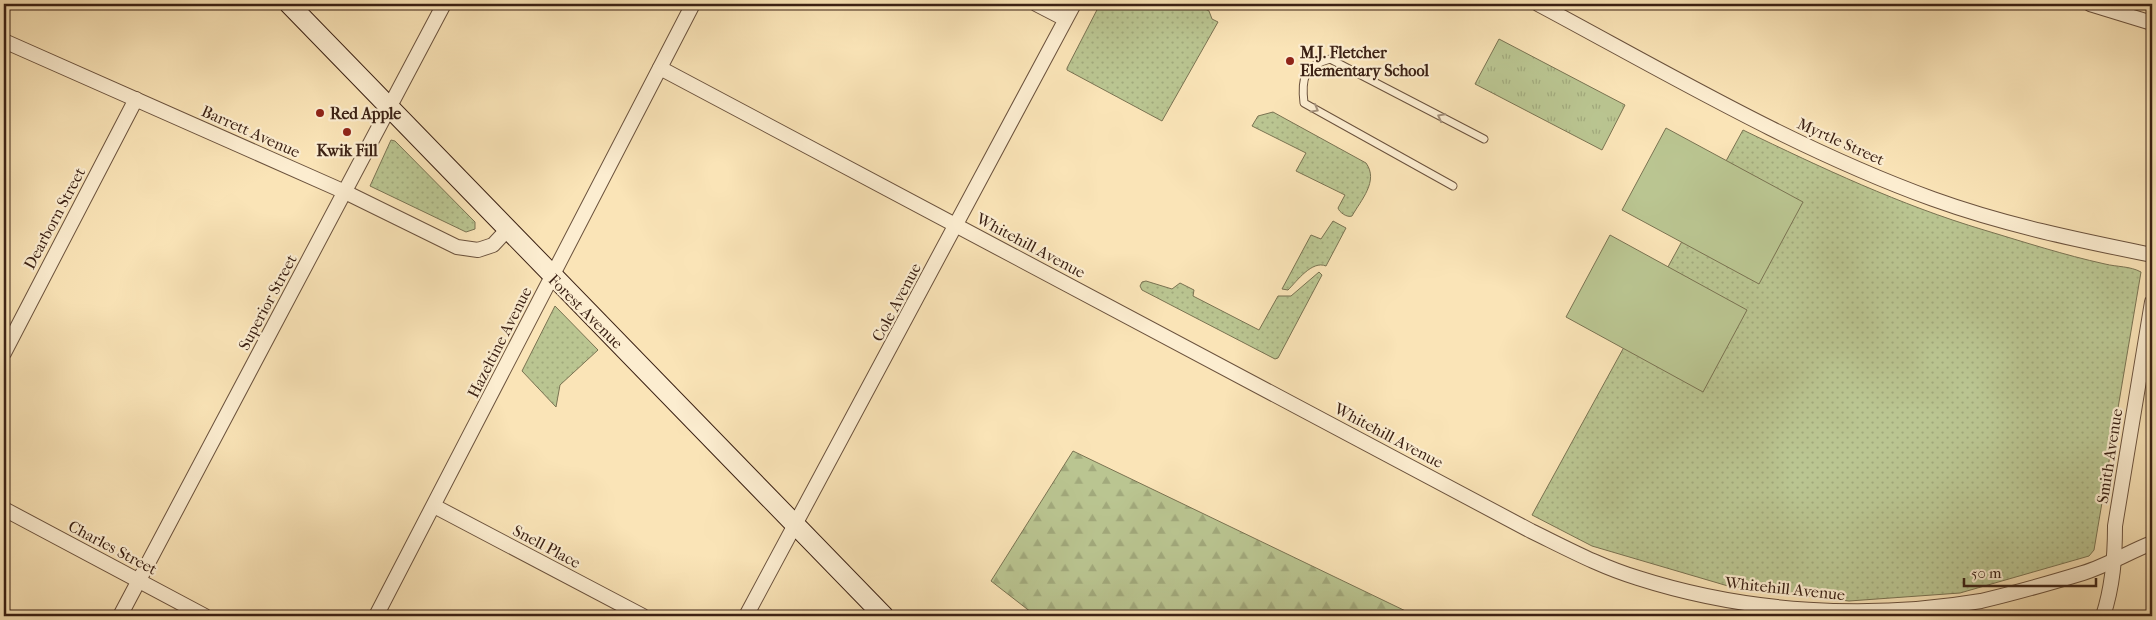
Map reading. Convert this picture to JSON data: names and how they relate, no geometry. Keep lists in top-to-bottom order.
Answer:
{
  "streets": {
    "main road": ["Forest Avenue"],
    "street": [
      "Barrett Avenue",
      "Myrtle Street",
      "Dearborn Street",
      "Whitehill Avenue",
      "Superior Street",
      "Cole Avenue",
      "Hazeltine Avenue",
      "Smith Avenue",
      "Snell Place",
      "Charles Street"
    ]
  },
  "crossings": [
    ["Barrett Avenue", "Dearborn Street"],
    ["Barrett Avenue", "Superior Street"],
    ["Barrett Avenue", "Forest Avenue"],
    ["Whitehill Avenue", "Cole Avenue"],
    ["Whitehill Avenue", "Hazeltine Avenue"],
    ["Whitehill Avenue", "Smith Avenue"],
    ["Superior Street", "Forest Avenue"],
    ["Superior Street", "Charles Street"],
    ["Cole Avenue", "Forest Avenue"],
    ["Forest Avenue", "Hazeltine Avenue"],
    ["Hazeltine Avenue", "Snell Place"]
  ],
  "places": ["M.J. Fletcher Elementary School", "Red Apple", "Kwik Fill"],
  "scale_bar": "50 m"
}
